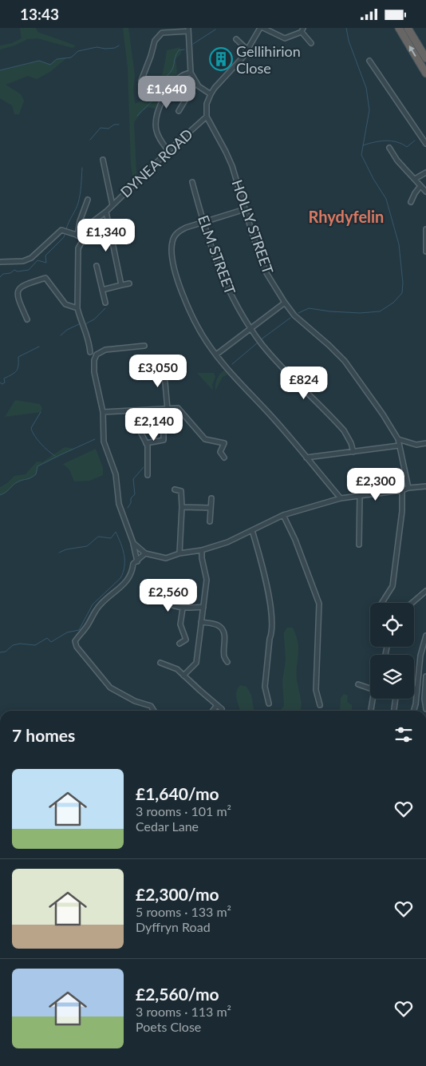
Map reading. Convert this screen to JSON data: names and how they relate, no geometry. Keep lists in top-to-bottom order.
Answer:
{
  "streets": {
    "street": ["DYNEA ROAD", "HOLLY STREET", "ELM STREET"]
  },
  "crossings": [
    ["DYNEA ROAD", "HOLLY STREET"]
  ],
  "districts": ["Rhydyfelin"],
  "places": {
    "building": ["Gellihirion Close"]
  },
  "page": {
    "status": "13:43",
    "price": [
      "£1,640",
      "£1,340",
      "£3,050",
      "£824",
      "£2,140",
      "£2,300",
      "£2,560"
    ],
    "heading": "7 homes",
    "list": [
      {
        "name": "£1,640/mo",
        "note": "3 rooms · 101 m² · Cedar Lane"
      },
      {
        "name": "£2,300/mo",
        "note": "5 rooms · 133 m² · Dyffryn Road"
      },
      {
        "name": "£2,560/mo",
        "note": "3 rooms · 113 m² · Poets Close"
      }
    ]
  }
}
